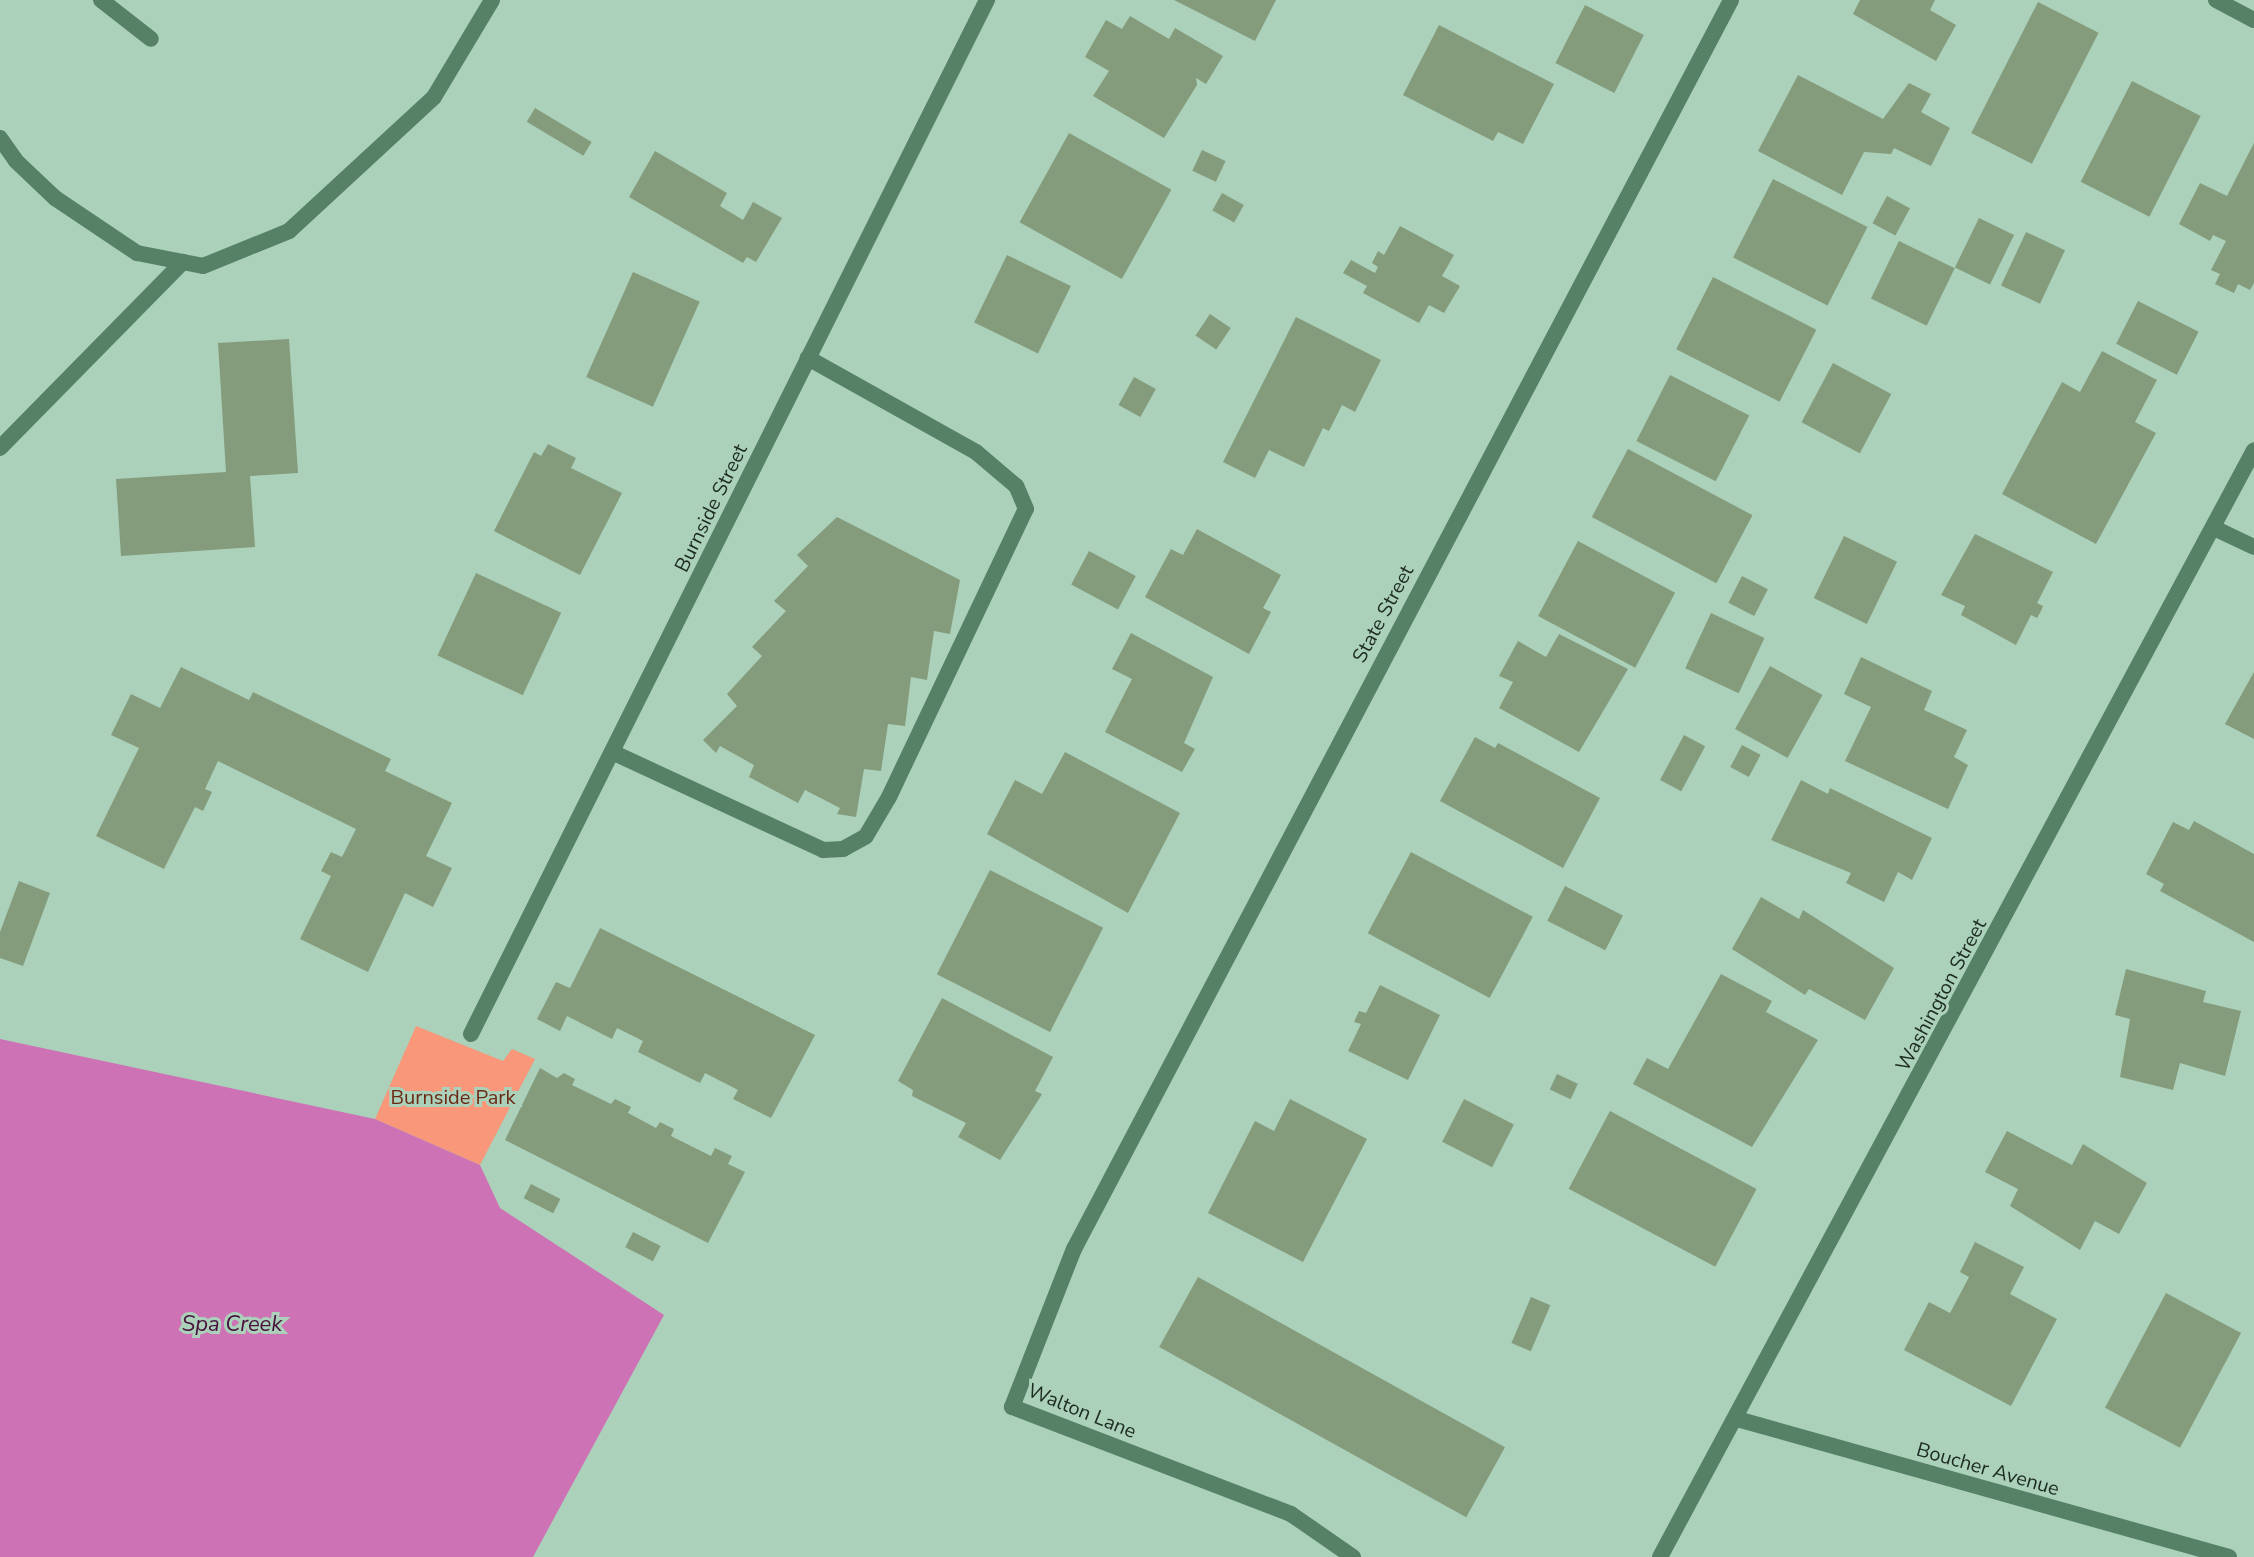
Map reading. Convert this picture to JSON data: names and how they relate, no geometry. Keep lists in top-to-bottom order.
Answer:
{
  "streets": {
    "street": [
      "Burnside Street",
      "State Street",
      "Washington Street",
      "Walton Lane",
      "Boucher Avenue"
    ]
  },
  "crossings": [
    ["State Street", "Walton Lane"],
    ["Washington Street", "Boucher Avenue"]
  ],
  "water": ["Spa Creek"],
  "parks": ["Burnside Park"]
}
